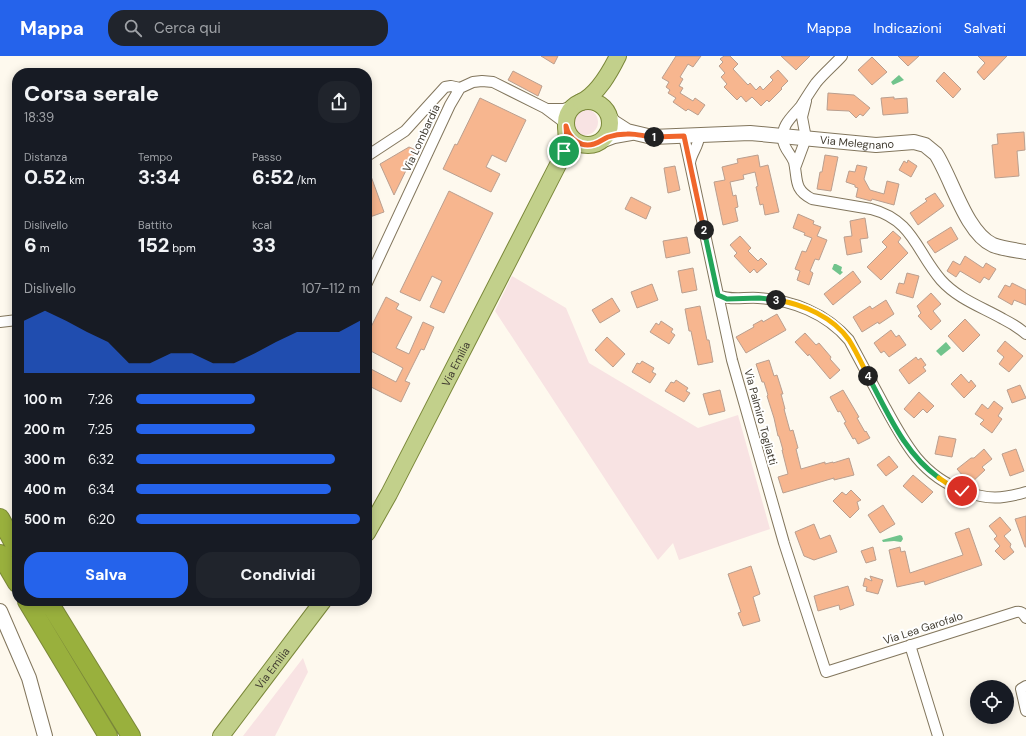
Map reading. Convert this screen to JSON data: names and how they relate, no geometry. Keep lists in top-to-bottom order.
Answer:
{
  "streets": {
    "main road": ["Via Emilia"],
    "street": [
      "Via Lombardia",
      "Via Melegnano",
      "Via Palmiro Togliatti",
      "Via Lea Garofalo"
    ]
  },
  "crossings": [
    ["Via Melegnano", "Via Emilia"],
    ["Via Melegnano", "Via Palmiro Togliatti"],
    ["Via Palmiro Togliatti", "Via Lea Garofalo"]
  ],
  "page": {
    "header": "Mappa",
    "search": "Cerca qui",
    "nav": ["Mappa", "Indicazioni", "Salvati"],
    "heading": ["Corsa serale", "18:39"],
    "pins": [
      "1",
      "2",
      "3",
      "4"
    ],
    "stats": [
      ["Distanza", "0.52 km"],
      ["Tempo", "3:34"],
      ["Passo", "6:52 /km"],
      ["Dislivello", "6 m"],
      ["Battito", "152 bpm"],
      ["kcal", "33"]
    ],
    "chart": ["Dislivello", "107–112 m"],
    "list": [
      {
        "name": "100 m",
        "note": "7:26"
      },
      {
        "name": "200 m",
        "note": "7:25"
      },
      {
        "name": "300 m",
        "note": "6:32"
      },
      {
        "name": "400 m",
        "note": "6:34"
      },
      {
        "name": "500 m",
        "note": "6:20"
      }
    ],
    "buttons": ["Salva", "Condividi"]
  }
}
